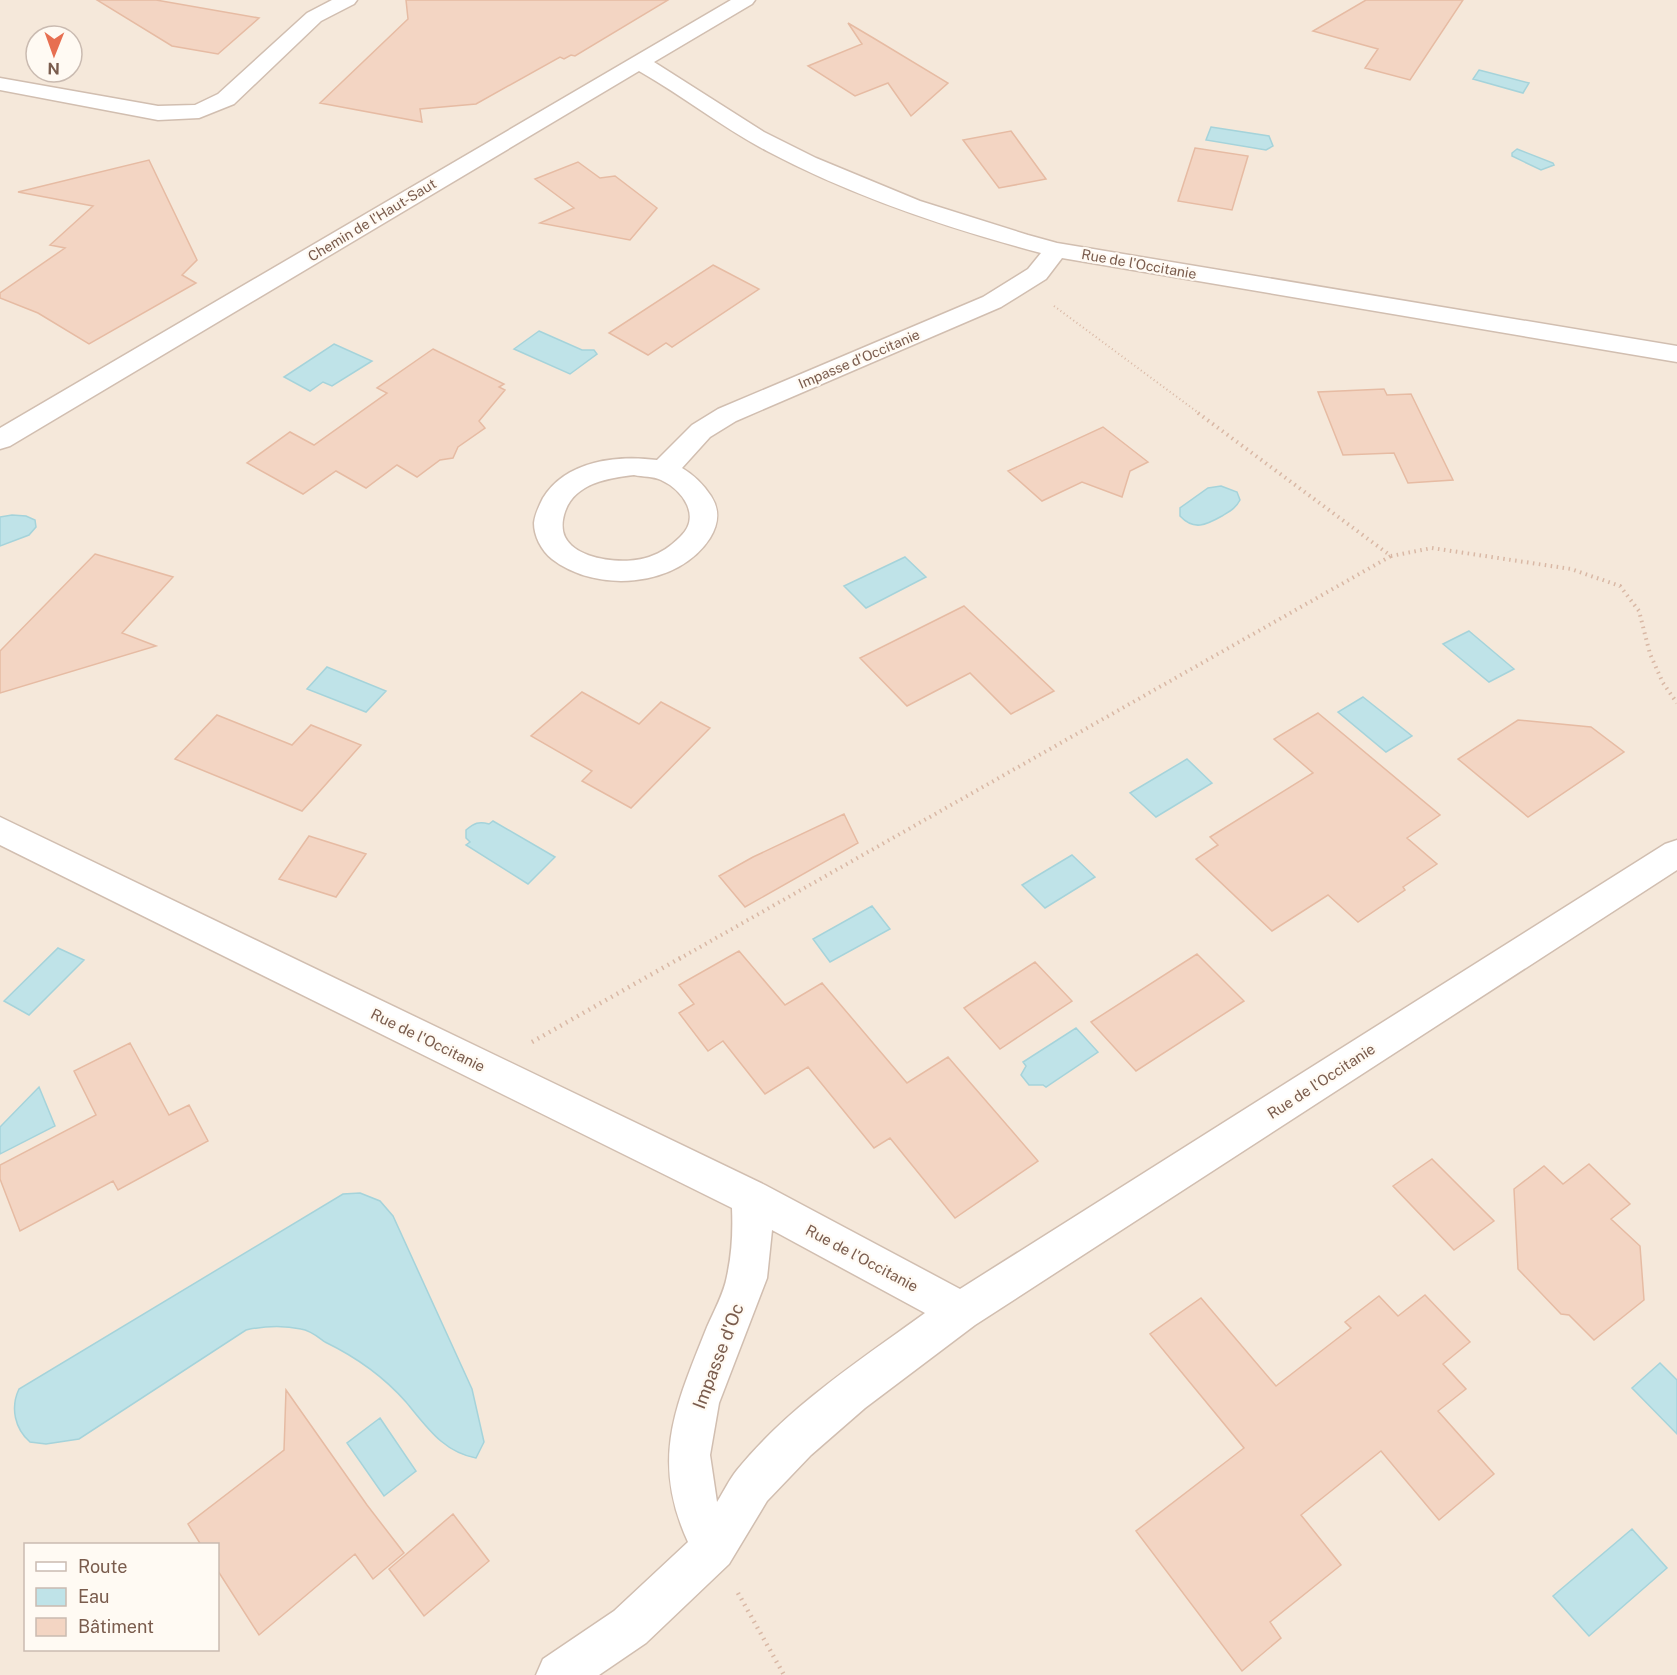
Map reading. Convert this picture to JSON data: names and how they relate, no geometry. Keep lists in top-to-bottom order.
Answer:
{
  "streets": {
    "street": [
      "Chemin de l'Haut-Saut",
      "Rue de l'Occitanie",
      "Impasse d'Occitanie",
      "Impasse d'Oc"
    ]
  },
  "crossings": [
    ["Chemin de l'Haut-Saut", "Rue de l'Occitanie"],
    ["Rue de l'Occitanie", "Impasse d'Occitanie"],
    ["Rue de l'Occitanie", "Impasse d'Oc"]
  ],
  "legend": ["Route", "Eau", "Bâtiment"],
  "north": "bottom"
}
